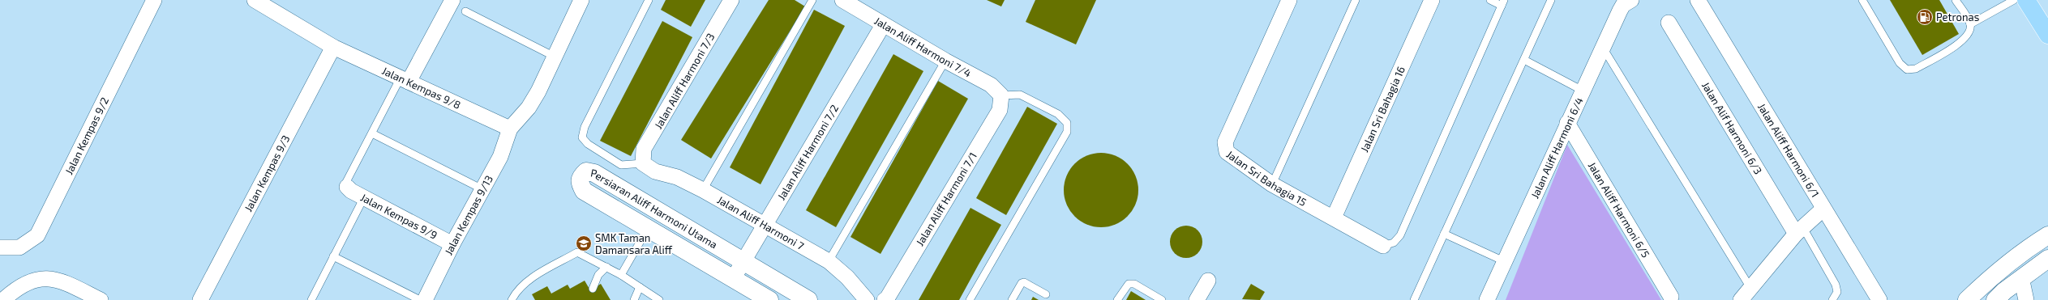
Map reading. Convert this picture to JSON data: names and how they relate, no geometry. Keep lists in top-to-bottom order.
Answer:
{
  "streets": {
    "street": [
      "Jalan Aliff Harmoni 7/4",
      "Jalan Aliff Harmoni 7/3",
      "Jalan Kempas 9/8",
      "Jalan Sri Bahagia 16",
      "Jalan Alif Harmoni 6/3",
      "Jalan Kempas 9/2",
      "Jalan Aliff Harmoni 6/4",
      "Jalan Aliff Harmoni 6/1",
      "Jalan Aliff Harmoni 7/2",
      "Jalan Kempas 9/3",
      "Jalan Sri Bahagia 15",
      "Jalan Aliff Harmoni 7/1",
      "Jalan Aliff Harmoni 6/5",
      "Persiaran Aliff Harmoni Utama",
      "Jalan Kempas 9/13",
      "Jalan Kempas 9/9",
      "Jalan Aliff Harmoni 7"
    ]
  },
  "crossings": [
    ["Jalan Aliff Harmoni 7/4", "Jalan Aliff Harmoni 7/2"],
    ["Jalan Aliff Harmoni 7/4", "Jalan Aliff Harmoni 7/1"],
    ["Jalan Aliff Harmoni 7/3", "Jalan Aliff Harmoni 7"],
    ["Jalan Kempas 9/8", "Jalan Kempas 9/3"],
    ["Jalan Kempas 9/8", "Jalan Kempas 9/13"],
    ["Jalan Sri Bahagia 16", "Jalan Sri Bahagia 15"],
    ["Jalan Aliff Harmoni 6/4", "Jalan Aliff Harmoni 6/5"],
    ["Jalan Aliff Harmoni 7/2", "Persiaran Aliff Harmoni Utama"],
    ["Jalan Aliff Harmoni 7/2", "Jalan Aliff Harmoni 7"],
    ["Jalan Kempas 9/13", "Jalan Kempas 9/9"]
  ],
  "places": {
    "fuel station": ["Petronas"],
    "school or university": ["SMK Taman Damansara Aliff"]
  }
}
